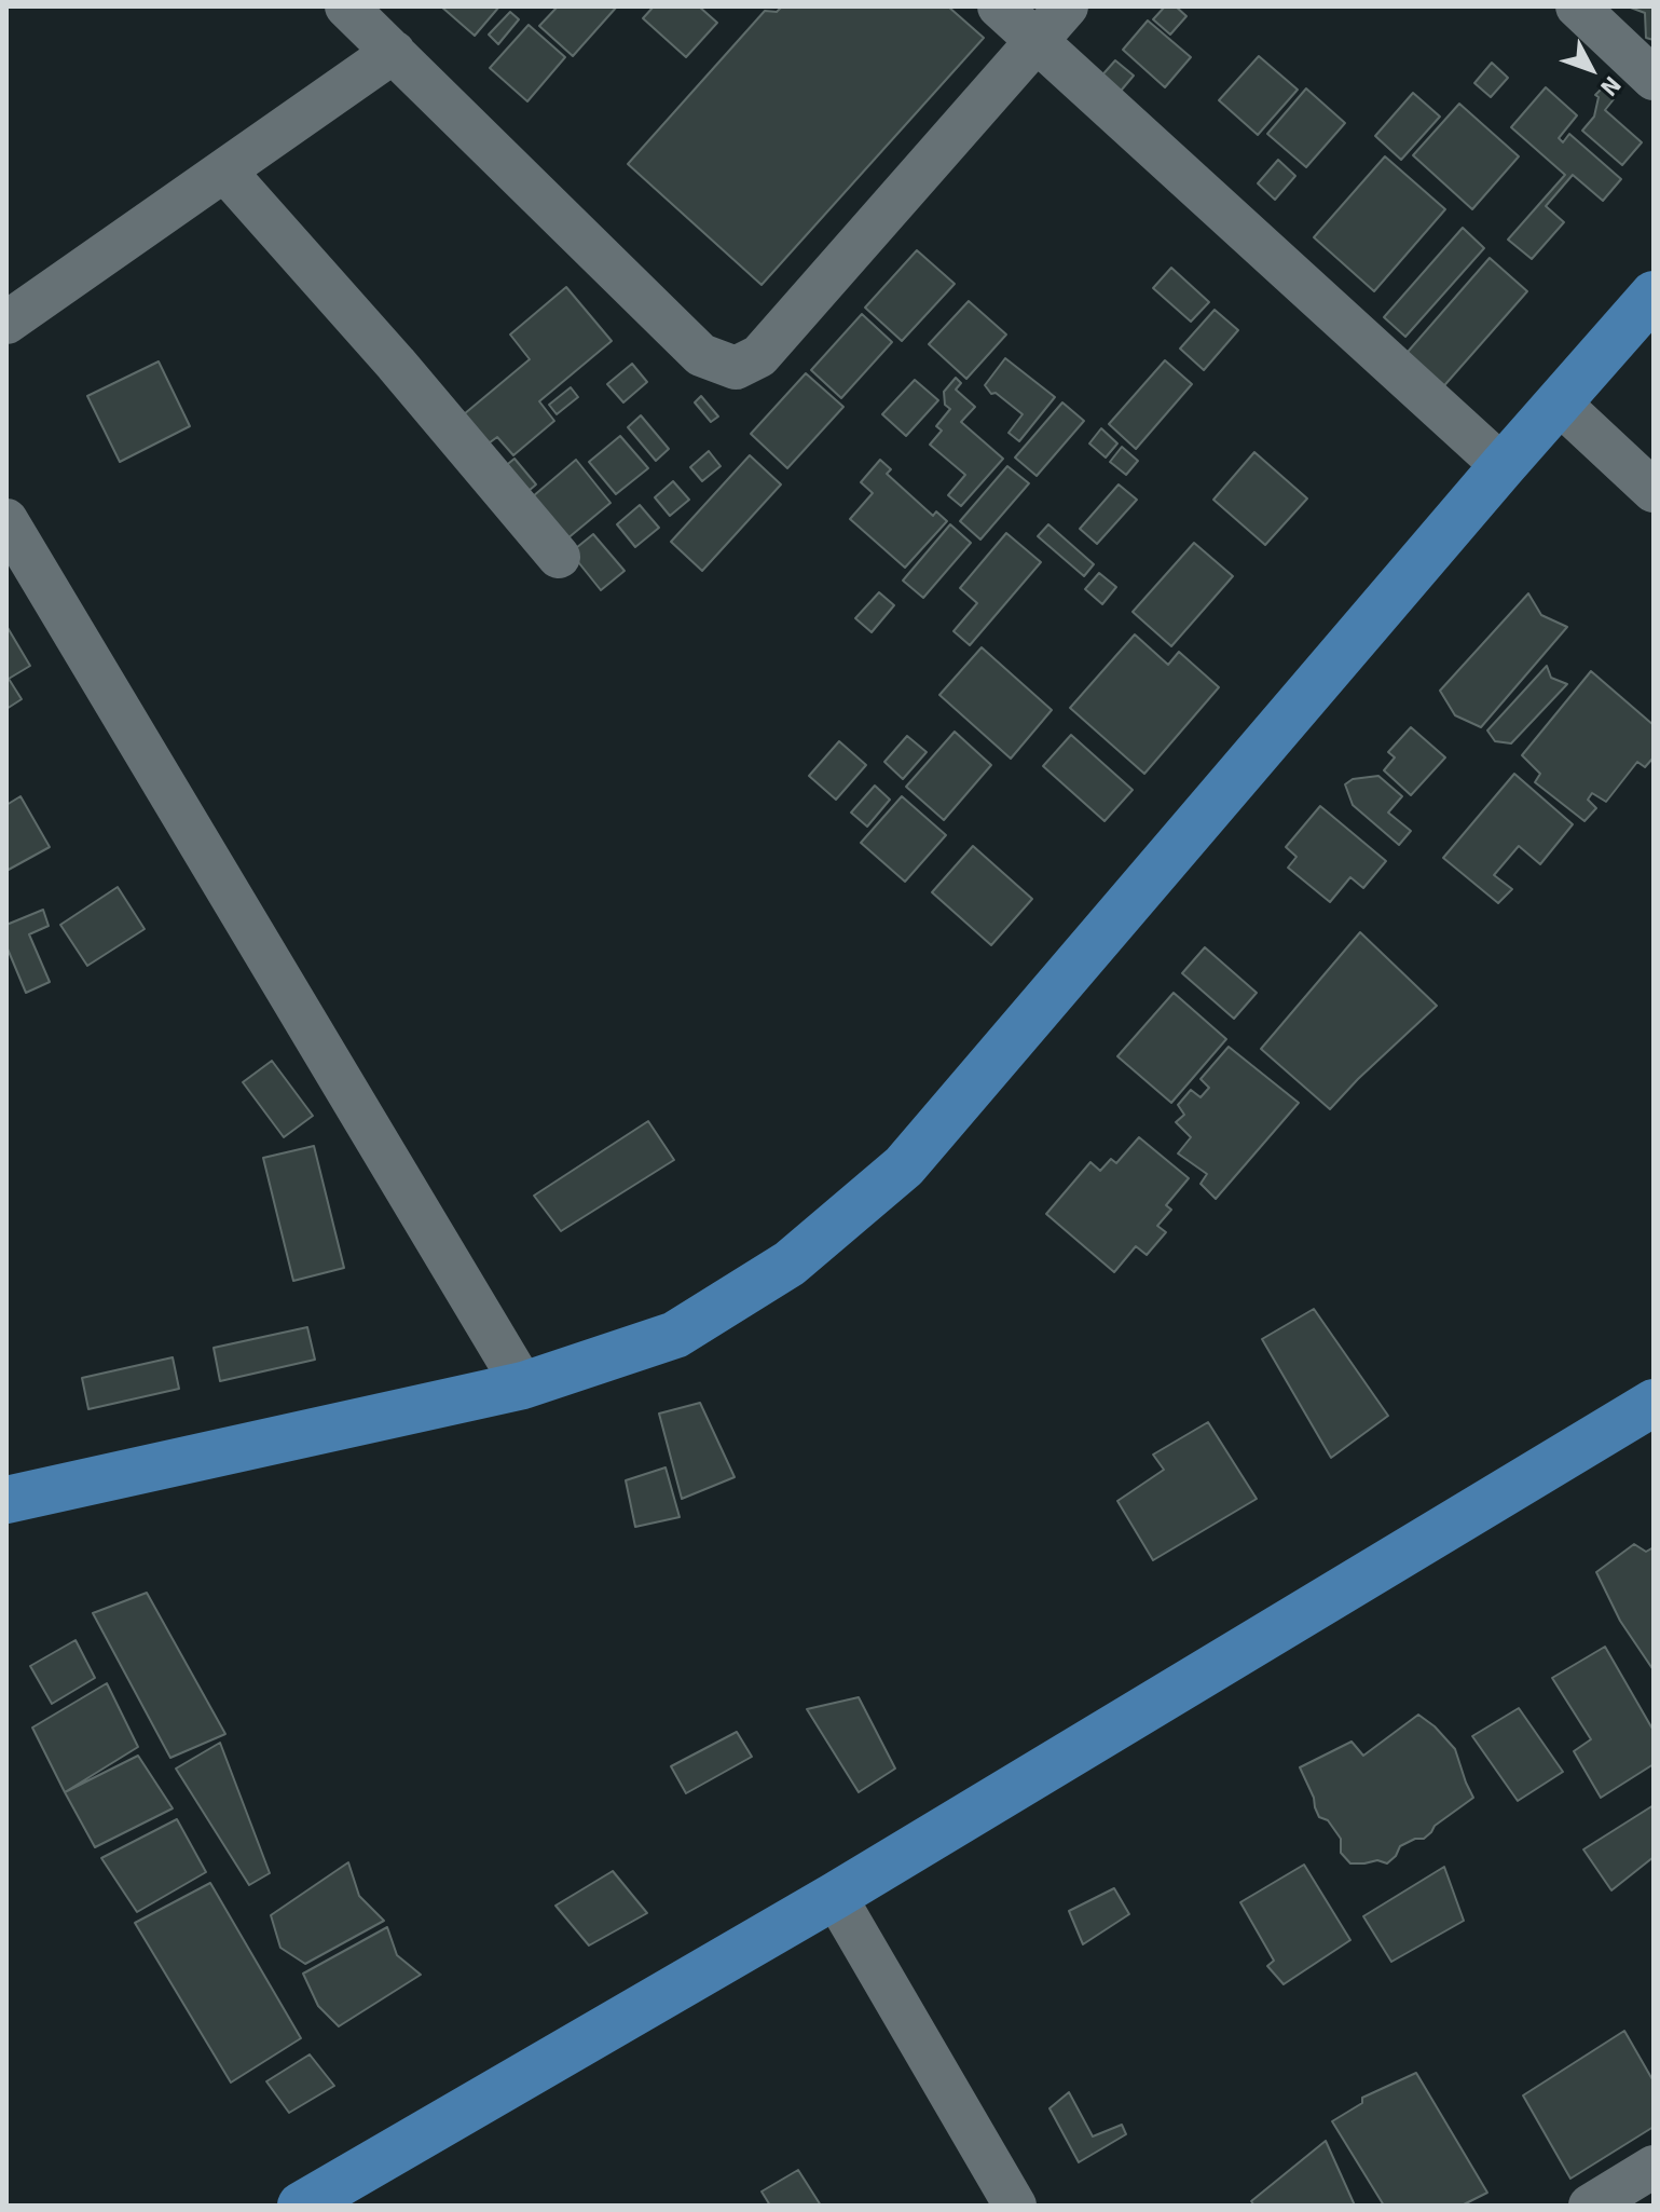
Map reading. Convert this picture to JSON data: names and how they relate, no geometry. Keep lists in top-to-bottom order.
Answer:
{
  "north": "bottom right"
}
